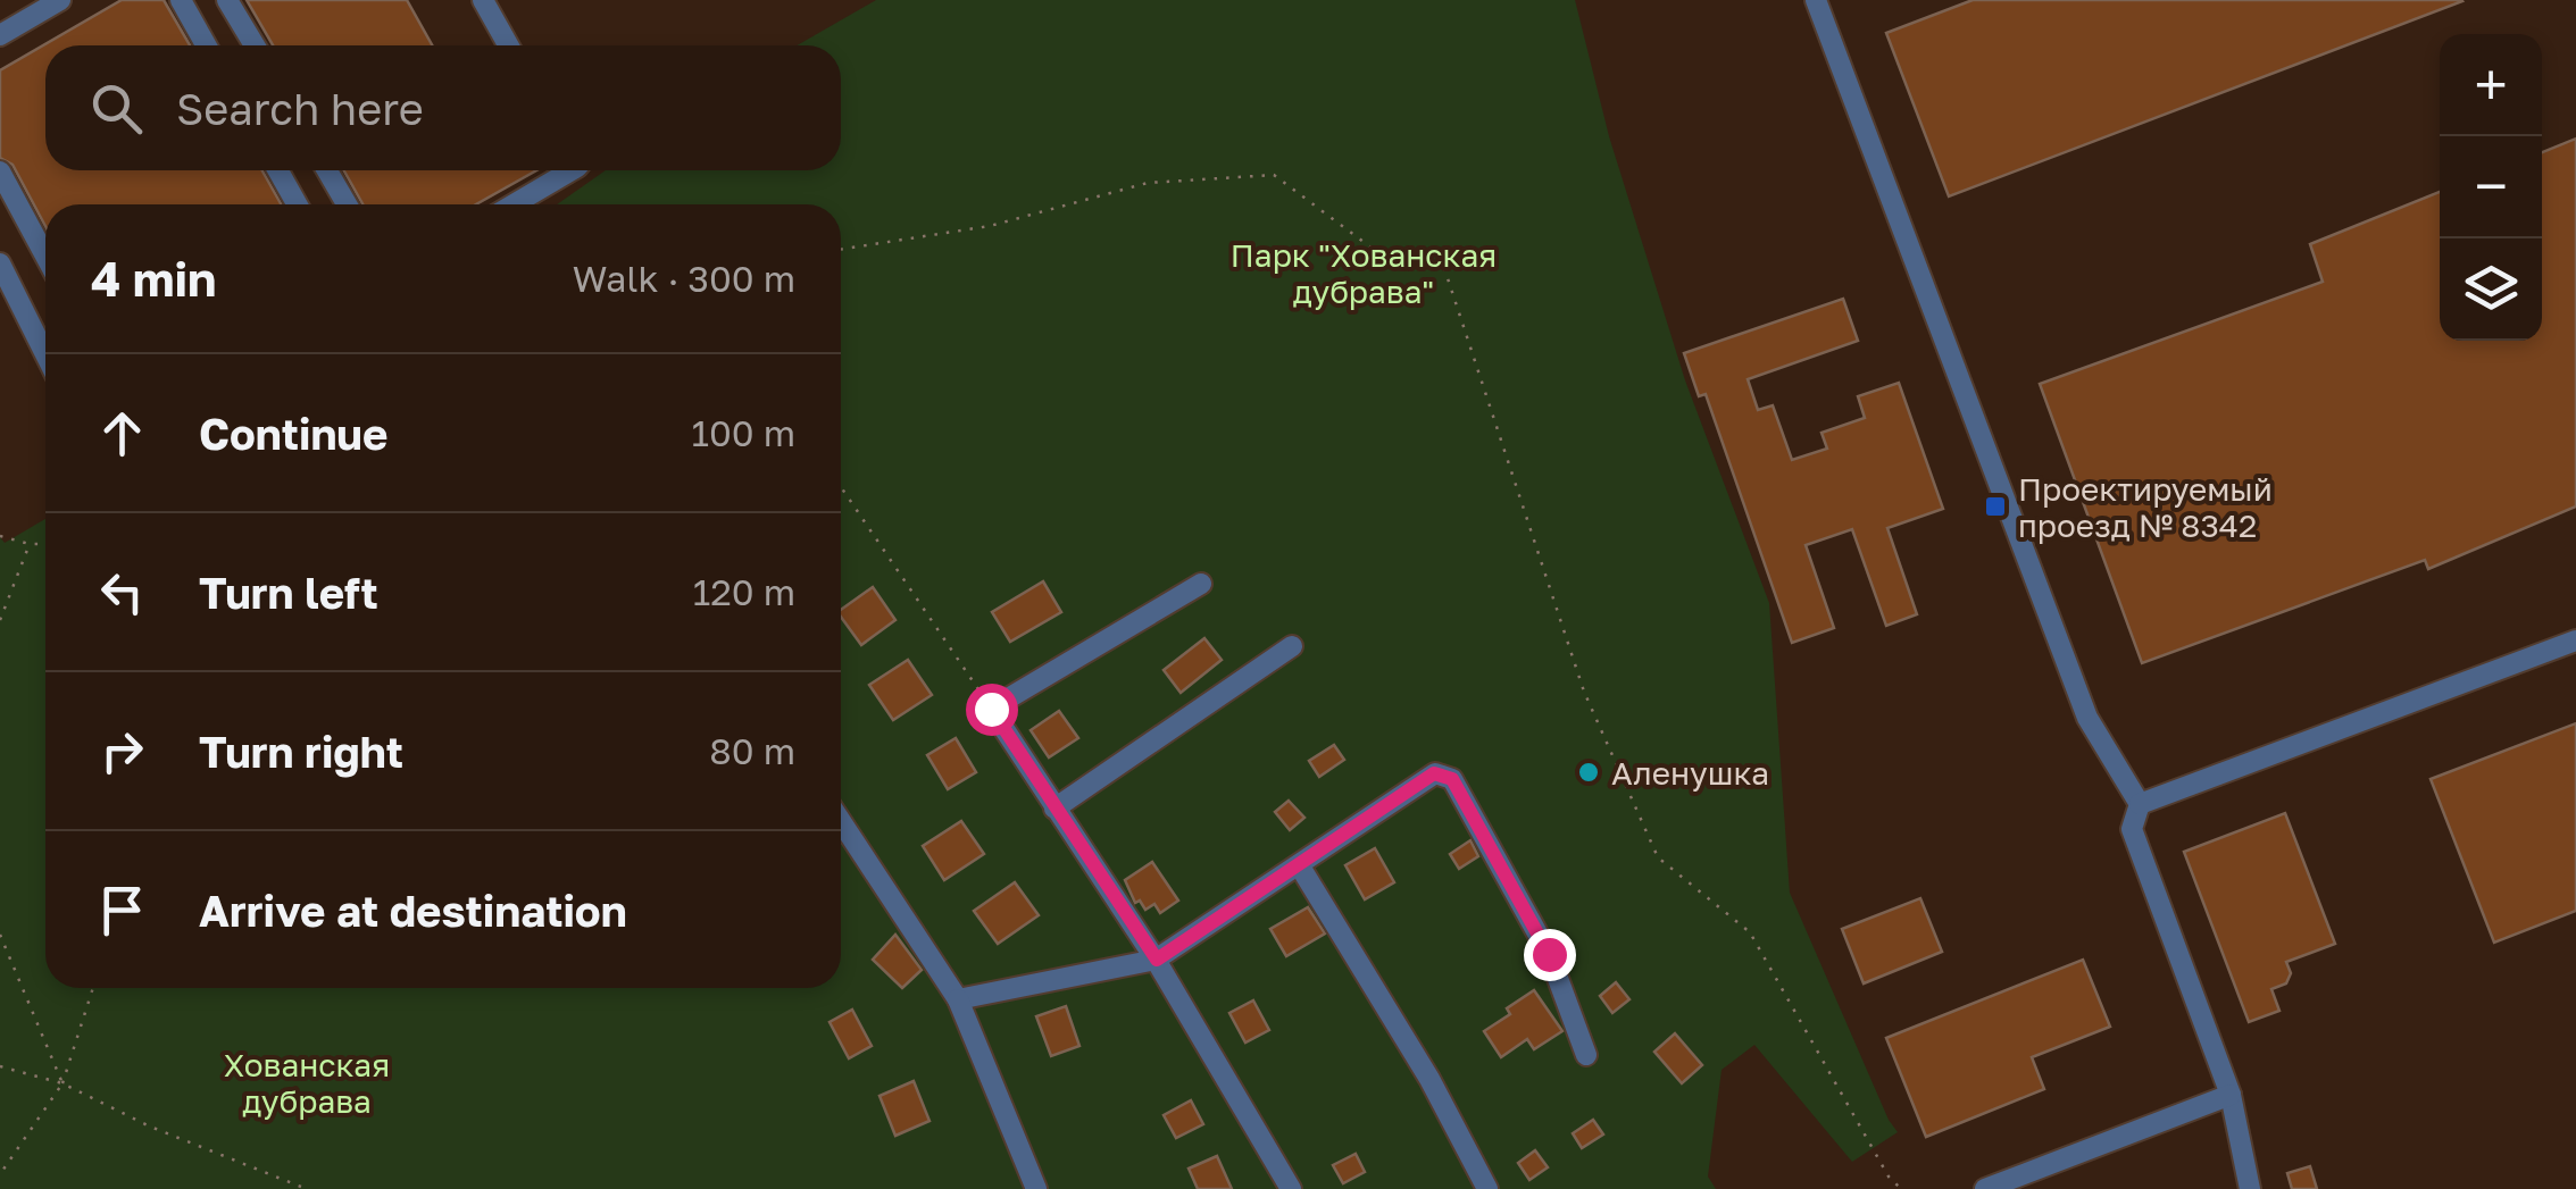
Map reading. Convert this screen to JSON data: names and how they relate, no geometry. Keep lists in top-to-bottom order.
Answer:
{
  "parks": ["Парк \"Хованская дубрава\"", "Хованская дубрава"],
  "places": {
    "transit": ["Проектируемый проезд № 8342"],
    "other": ["Аленушка"]
  },
  "page": {
    "map_buttons": ["+", "−"],
    "search": "Search here",
    "heading": ["4 min", "Walk · 300 m"],
    "list": [
      ["Continue", "100 m"],
      ["Turn left", "120 m"],
      ["Turn right", "80 m"],
      "Arrive at destination"
    ]
  }
}
